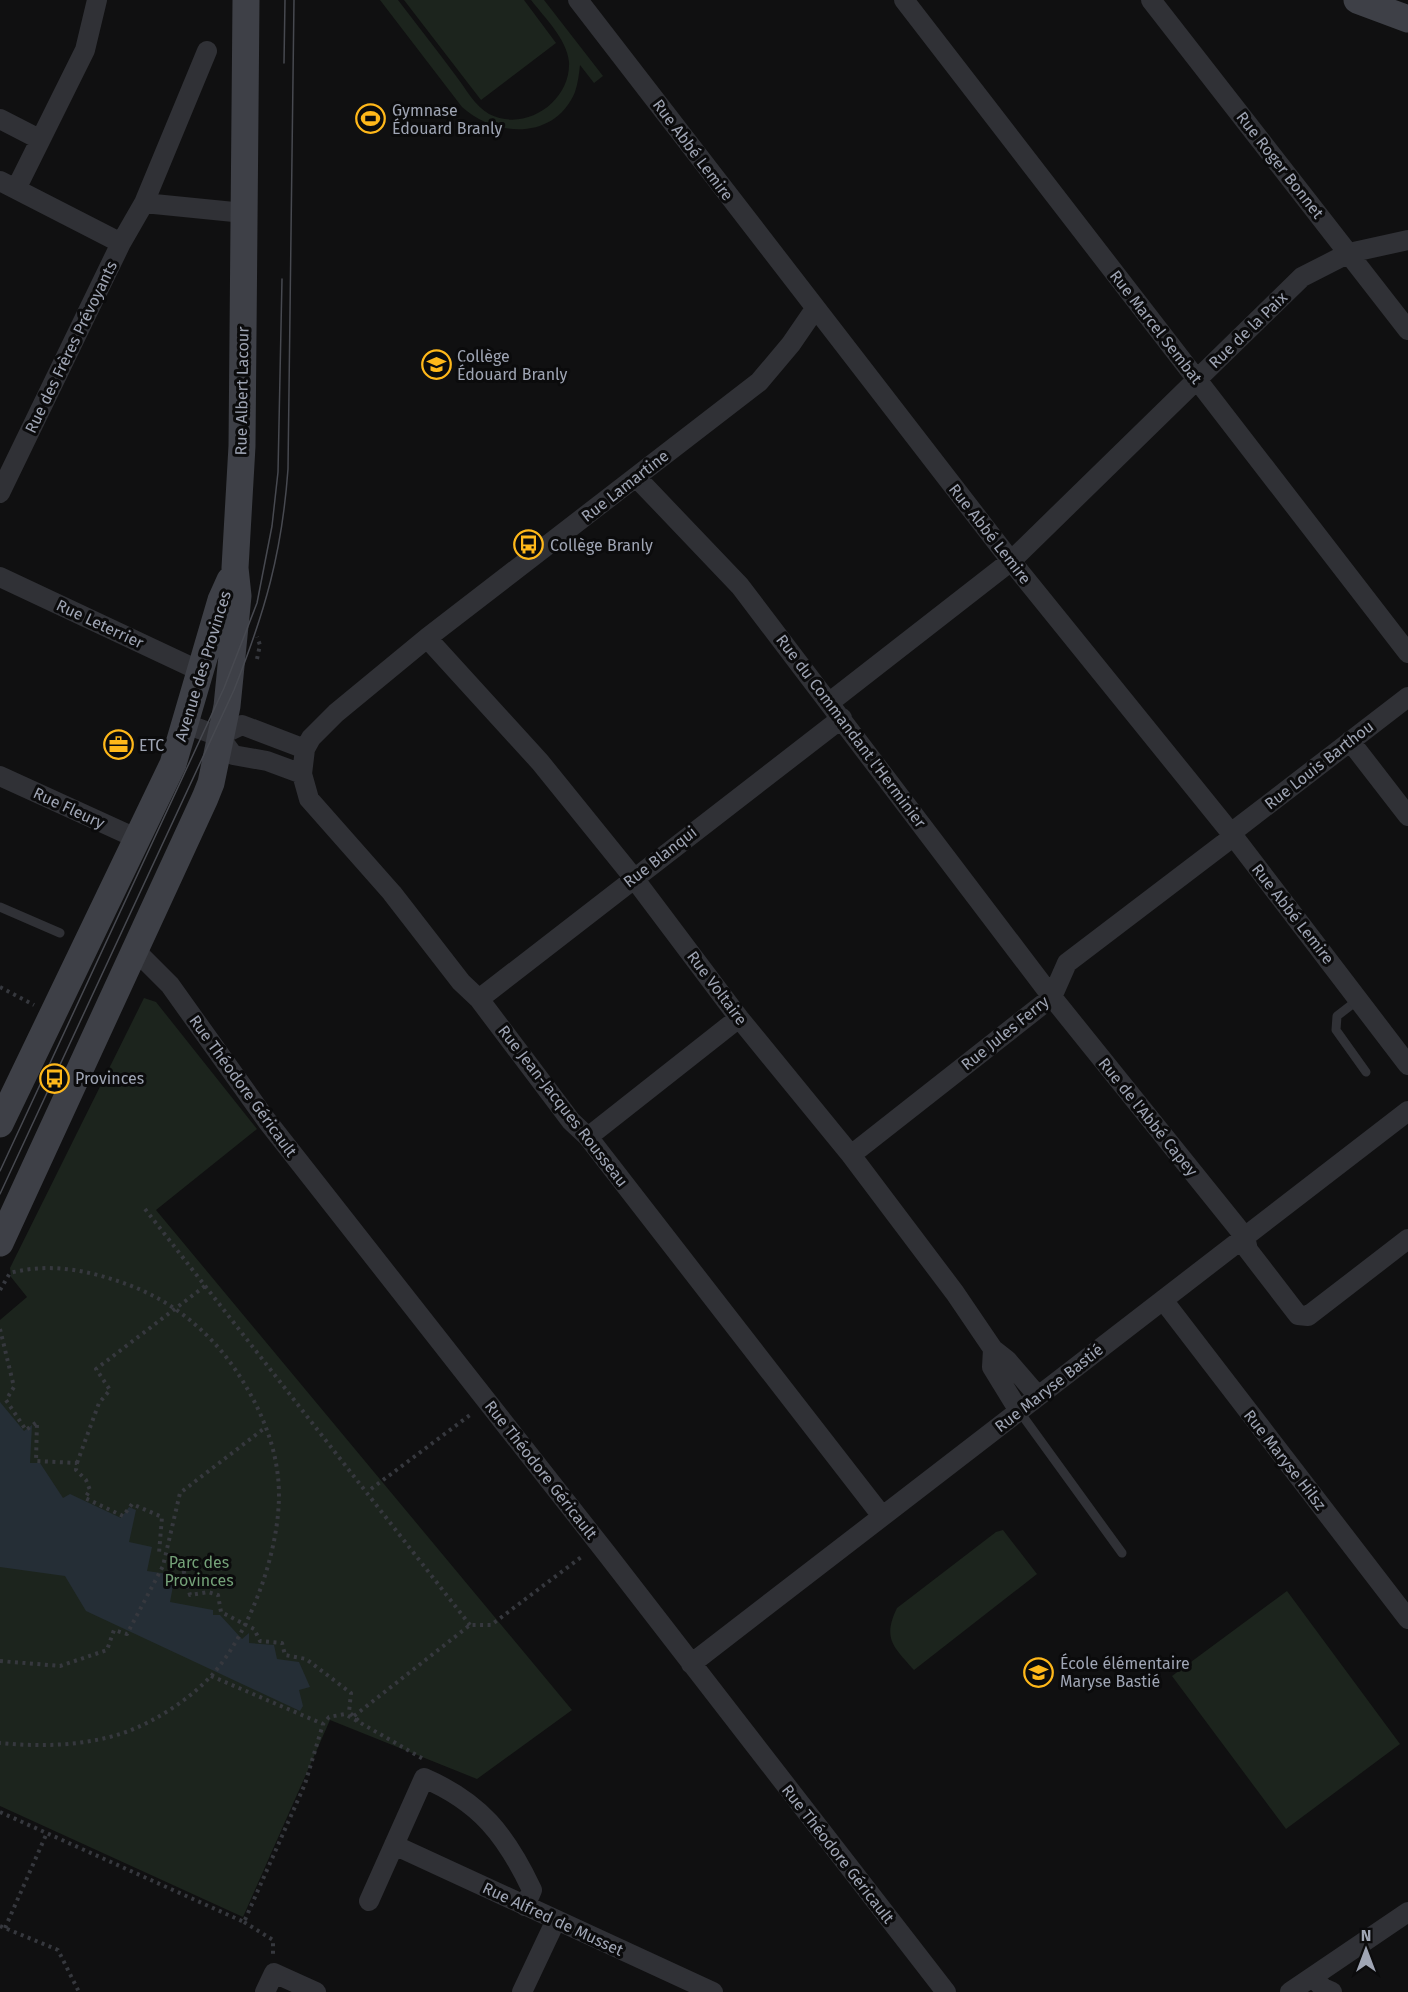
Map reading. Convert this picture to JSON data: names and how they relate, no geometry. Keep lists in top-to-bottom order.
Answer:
{
  "streets": {
    "street": [
      "Rue Abbé Lemire",
      "Rue Roger Bonnet",
      "Rue Marcel Sembat",
      "Rue de la Paix",
      "Rue des Frères Prévoyants",
      "Rue Albert Lacour",
      "Rue Lamartine",
      "Rue Leterrier",
      "Avenue des Provinces",
      "Rue du Commandant l'Herminier",
      "Rue Louis Barthou",
      "Rue Fleury",
      "Rue Blanqui",
      "Rue Voltaire",
      "Rue Jules Ferry",
      "Rue Théodore Géricault",
      "Rue Jean-Jacques Rousseau",
      "Rue de l'Abbé Capey",
      "Rue Maryse Bastié",
      "Rue Maryse Hilsz",
      "Rue Alfred de Musset"
    ]
  },
  "crossings": [
    ["Rue Abbé Lemire", "Rue de la Paix"],
    ["Rue Abbé Lemire", "Rue Lamartine"],
    ["Rue Abbé Lemire", "Rue Louis Barthou"],
    ["Rue Abbé Lemire", "Rue Blanqui"],
    ["Rue Abbé Lemire", "Rue Jules Ferry"],
    ["Rue Roger Bonnet", "Rue de la Paix"],
    ["Rue Marcel Sembat", "Rue de la Paix"],
    ["Rue de la Paix", "Rue Blanqui"],
    ["Rue Albert Lacour", "Avenue des Provinces"],
    ["Rue Lamartine", "Rue du Commandant l'Herminier"],
    ["Rue Lamartine", "Rue Voltaire"],
    ["Rue Leterrier", "Avenue des Provinces"],
    ["Avenue des Provinces", "Rue Fleury"],
    ["Avenue des Provinces", "Rue Théodore Géricault"],
    ["Rue du Commandant l'Herminier", "Rue Blanqui"],
    ["Rue du Commandant l'Herminier", "Rue Jules Ferry"],
    ["Rue du Commandant l'Herminier", "Rue de l'Abbé Capey"],
    ["Rue Louis Barthou", "Rue Jules Ferry"],
    ["Rue Blanqui", "Rue Voltaire"],
    ["Rue Blanqui", "Rue Jean-Jacques Rousseau"],
    ["Rue Voltaire", "Rue Jules Ferry"],
    ["Rue Voltaire", "Rue Maryse Bastié"],
    ["Rue Jules Ferry", "Rue de l'Abbé Capey"],
    ["Rue Théodore Géricault", "Rue Maryse Bastié"],
    ["Rue Jean-Jacques Rousseau", "Rue Maryse Bastié"],
    ["Rue de l'Abbé Capey", "Rue Maryse Bastié"],
    ["Rue Maryse Bastié", "Rue Maryse Hilsz"]
  ],
  "parks": ["Parc des Provinces"],
  "places": {
    "sports": ["Gymnase Édouard Branly"],
    "school or university": ["Collège Édouard Branly", "École élémentaire Maryse Bastié"],
    "bus stop": ["Collège Branly", "Provinces"],
    "office": ["ETC"]
  },
  "north": "top"
}
